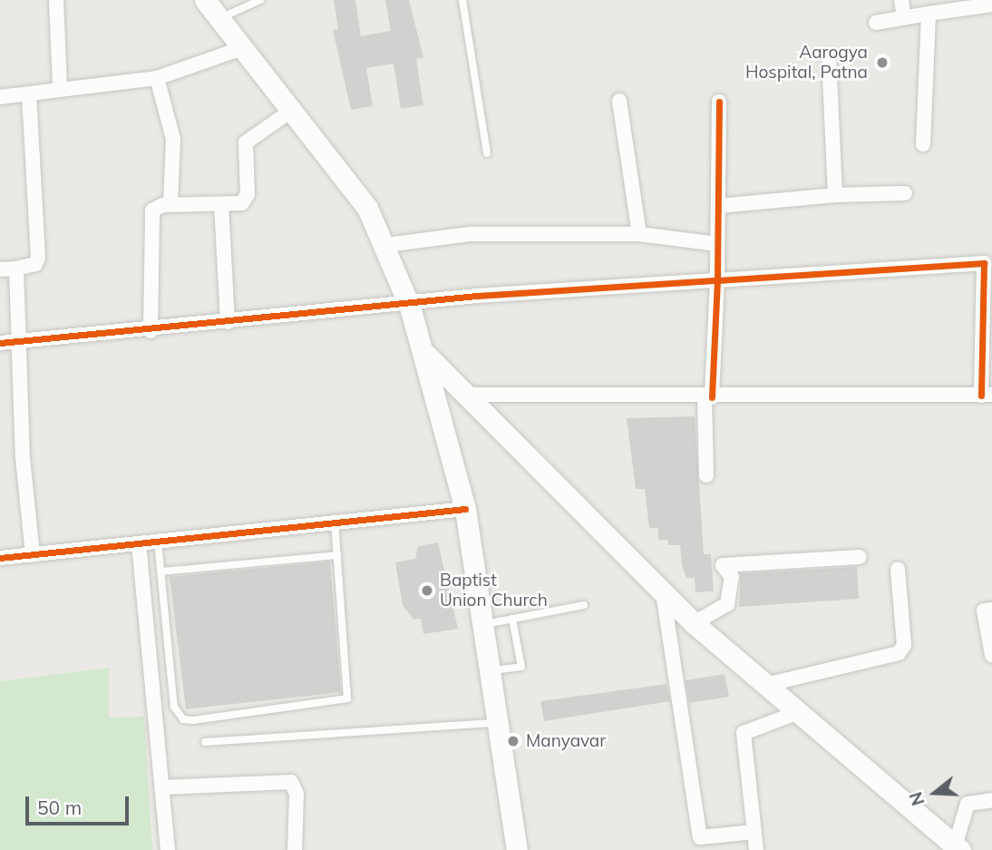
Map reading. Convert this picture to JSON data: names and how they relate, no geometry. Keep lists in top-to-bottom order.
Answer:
{
  "places": ["Aarogya Hospital, Patna", "Baptist Union Church", "Manyavar"],
  "scale_bar": "50 m",
  "north": "left"
}
